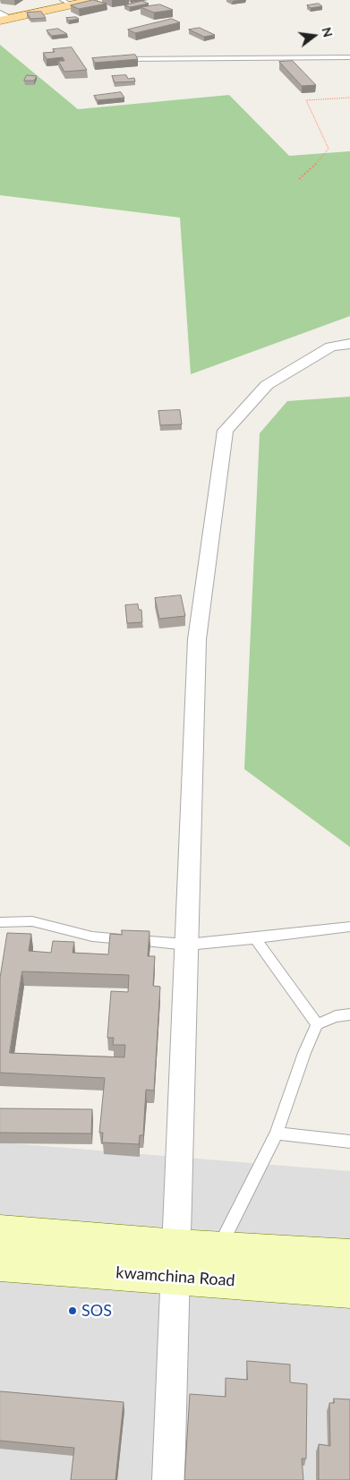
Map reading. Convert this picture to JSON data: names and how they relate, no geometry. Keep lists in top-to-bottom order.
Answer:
{
  "streets": {
    "main road": ["kwamchina Road"]
  },
  "places": ["SOS"],
  "north": "right"
}
